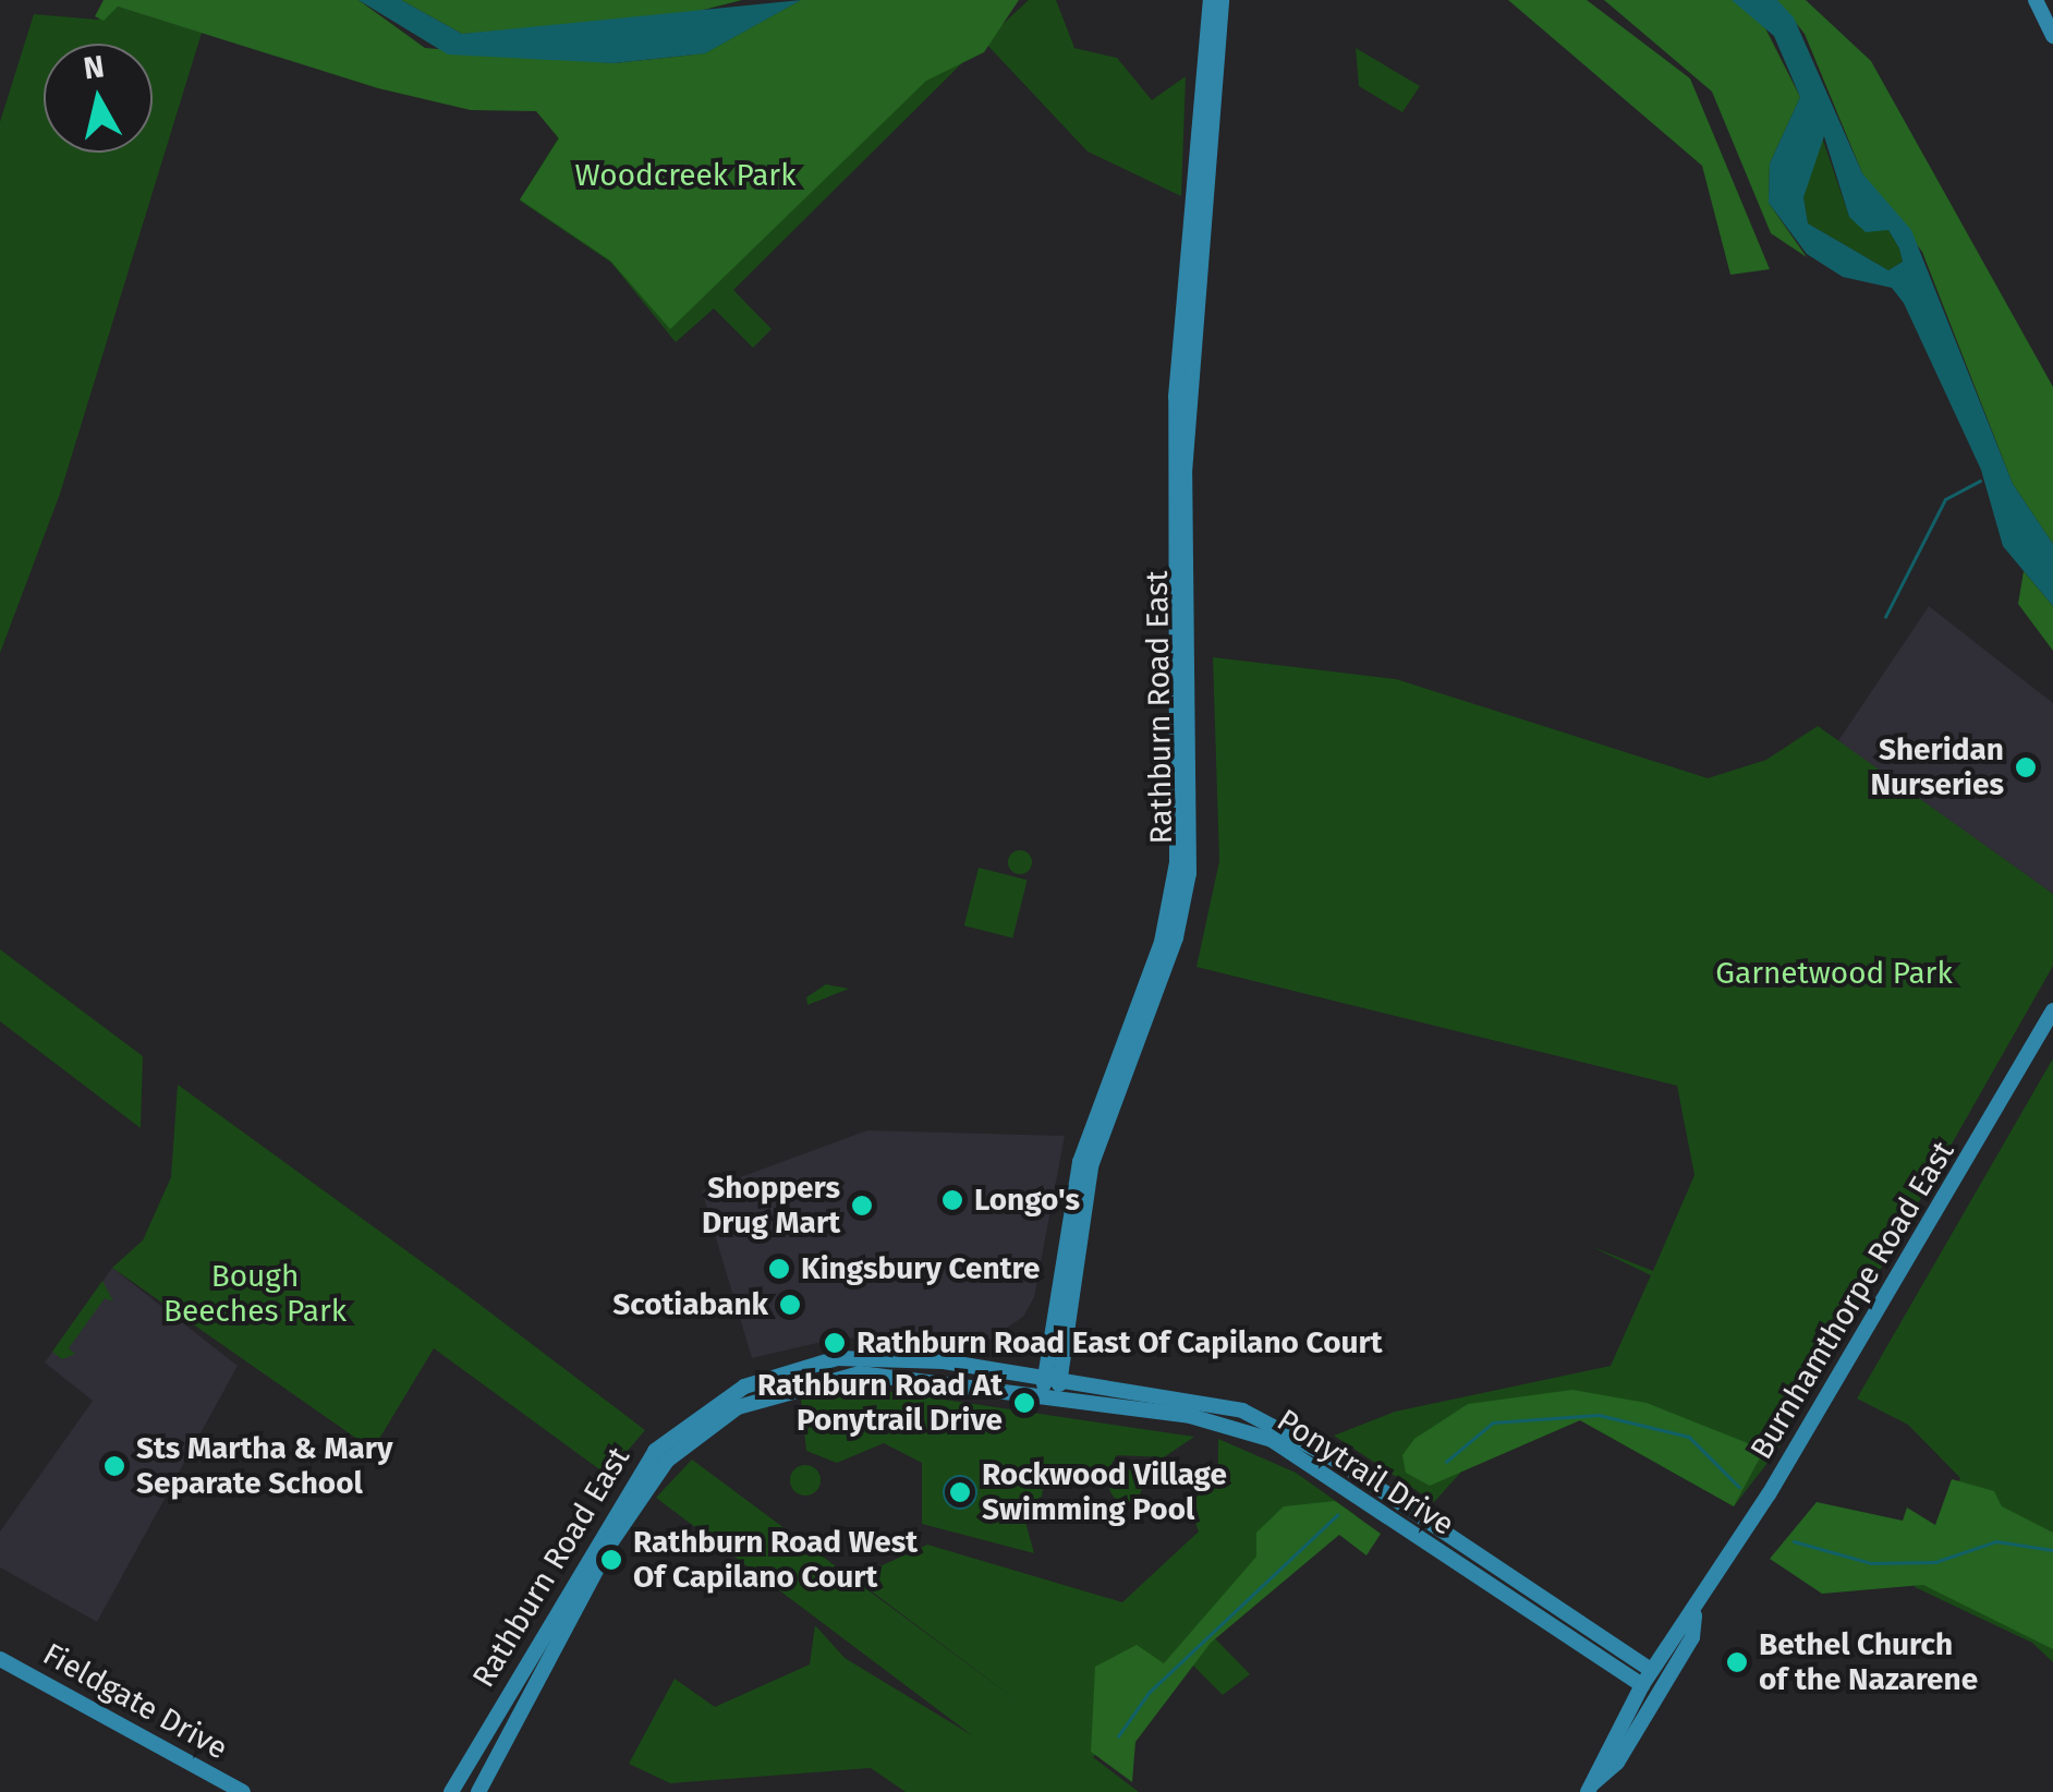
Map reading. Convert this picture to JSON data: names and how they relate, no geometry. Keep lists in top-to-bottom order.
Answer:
{
  "streets": {
    "street": [
      "Rathburn Road East",
      "Burnhamthorpe Road East",
      "Ponytrail Drive",
      "Fieldgate Drive"
    ]
  },
  "crossings": [
    ["Rathburn Road East", "Ponytrail Drive"],
    ["Burnhamthorpe Road East", "Ponytrail Drive"]
  ],
  "parks": ["Woodcreek Park", "Garnetwood Park", "Bough Beeches Park"],
  "places": [
    "Sheridan Nurseries",
    "Longo's",
    "Shoppers Drug Mart",
    "Kingsbury Centre",
    "Scotiabank",
    "Rathburn Road East Of Capilano Court",
    "Rathburn Road At Ponytrail Drive",
    "Sts Martha & Mary Separate School",
    "Rockwood Village Swimming Pool",
    "Rathburn Road West Of Capilano Court",
    "Bethel Church of the Nazarene"
  ],
  "north": "top"
}
